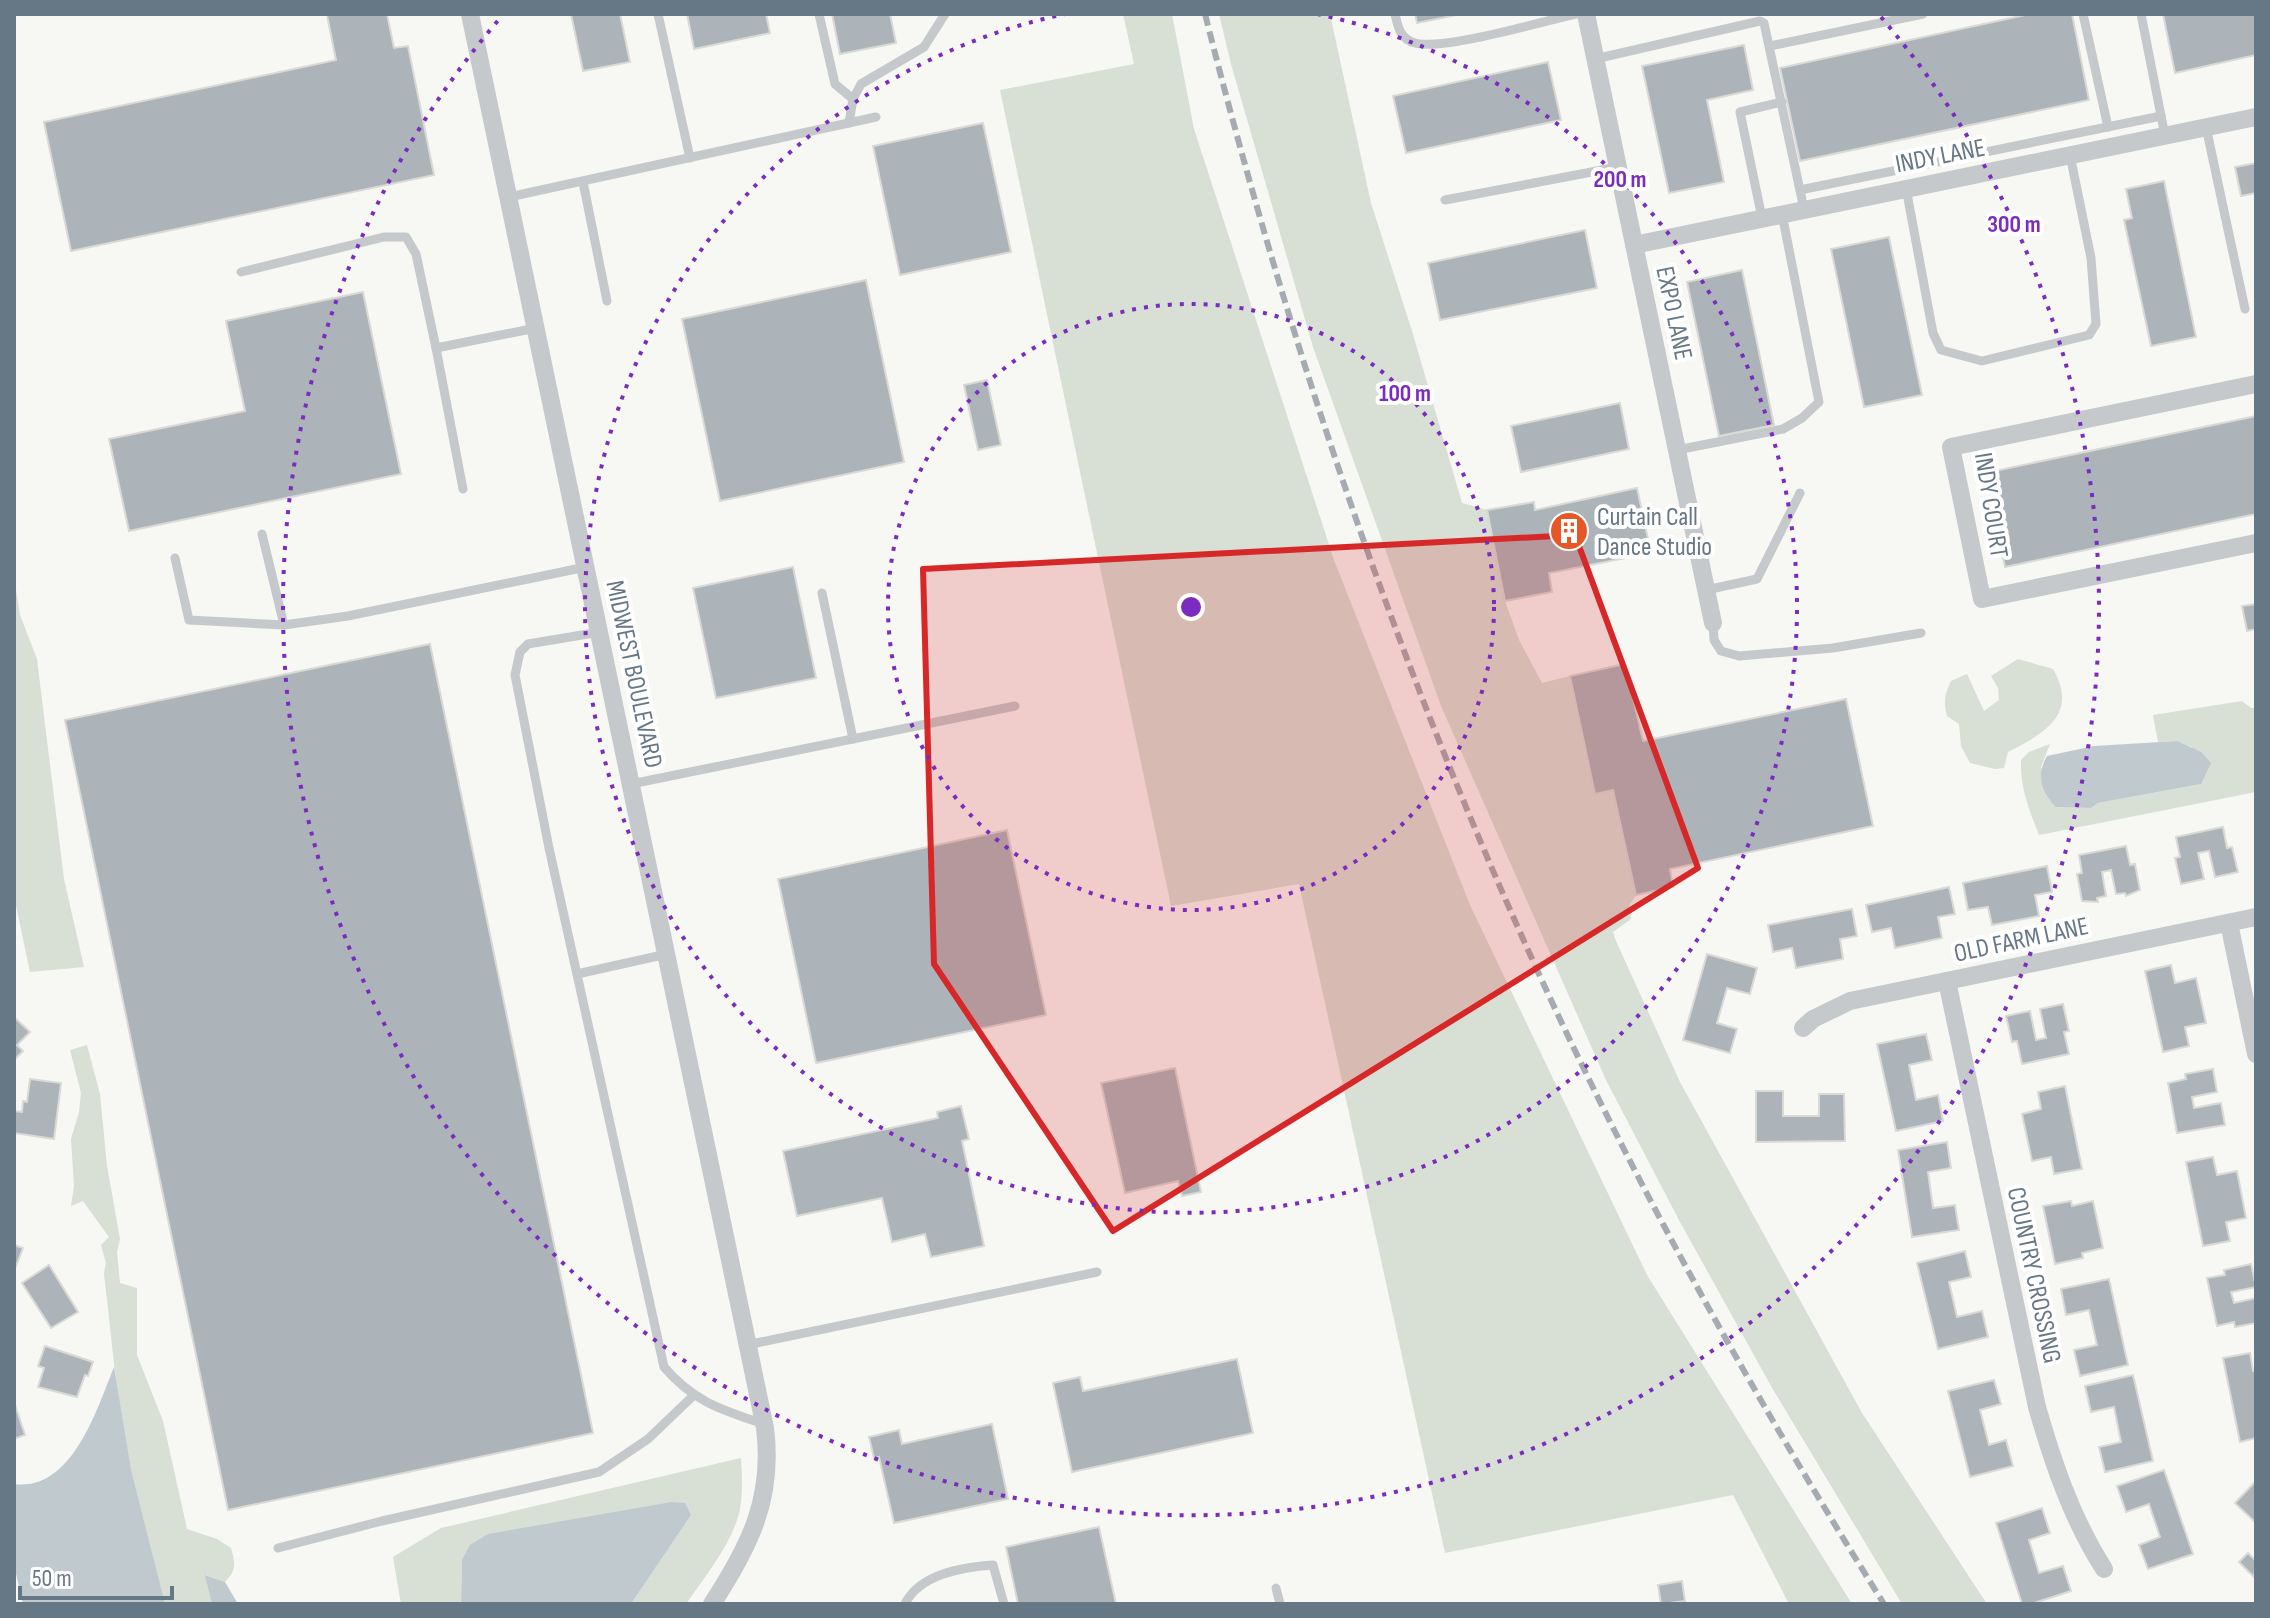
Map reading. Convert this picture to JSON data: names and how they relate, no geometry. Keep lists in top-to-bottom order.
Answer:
{
  "streets": {
    "street": [
      "INDY LANE",
      "EXPO LANE",
      "INDY COURT",
      "MIDWEST BOULEVARD",
      "OLD FARM LANE",
      "COUNTRY CROSSING"
    ]
  },
  "crossings": [
    ["INDY LANE", "EXPO LANE"],
    ["OLD FARM LANE", "COUNTRY CROSSING"]
  ],
  "places": {
    "building": ["Curtain Call Dance Studio"]
  },
  "scale_bar": "50 m",
  "rings": ["200 m", "300 m", "100 m"]
}
